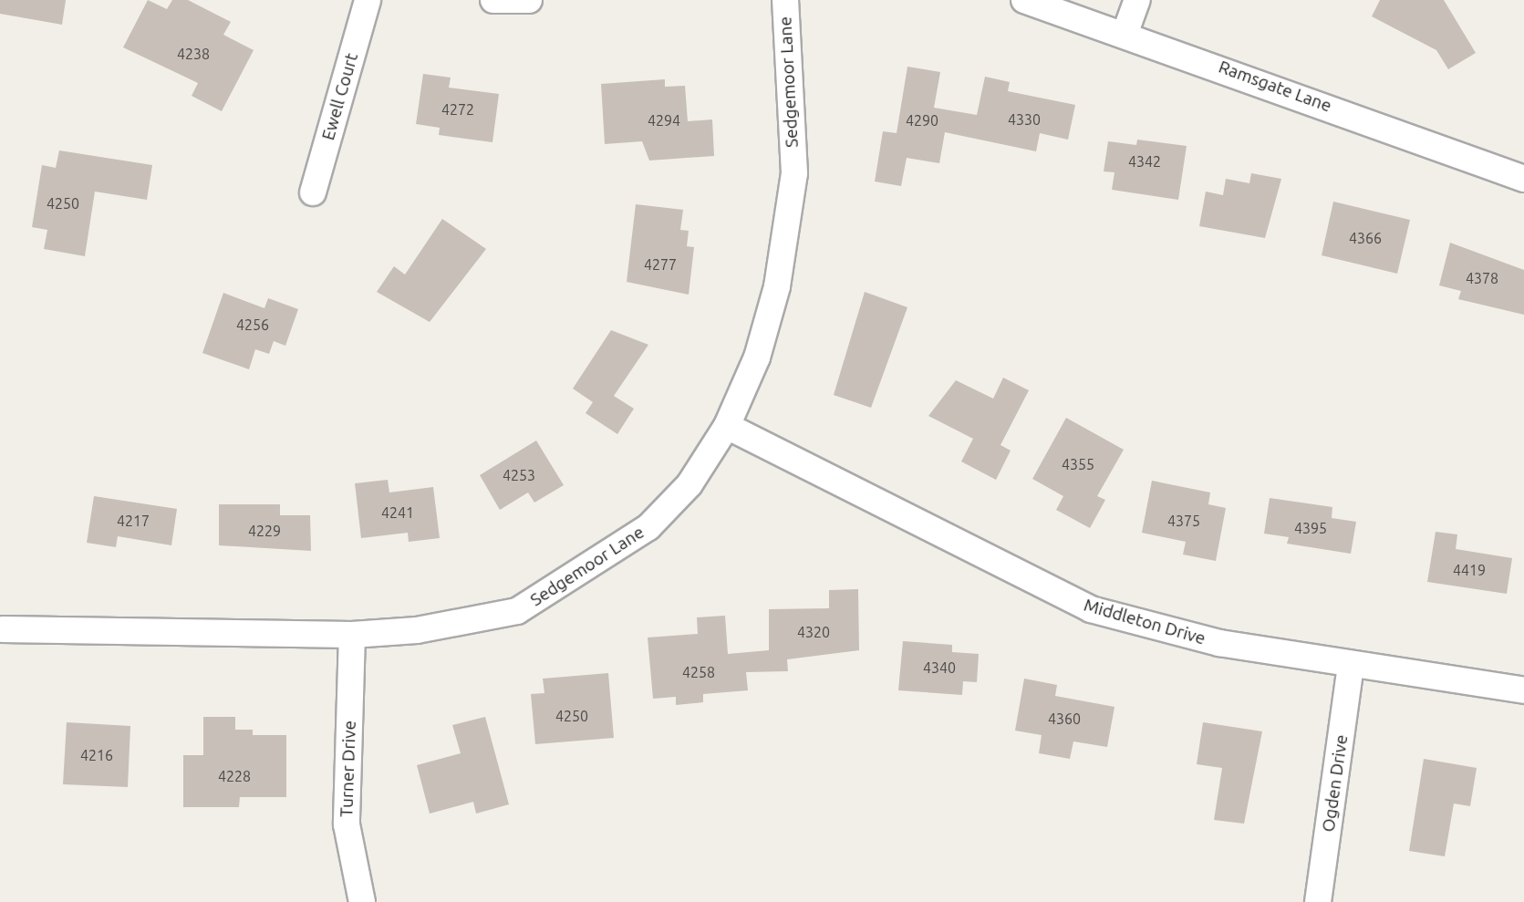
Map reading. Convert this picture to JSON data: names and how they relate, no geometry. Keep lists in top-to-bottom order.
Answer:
{
  "streets": {
    "street": [
      "Sedgemoor Lane",
      "Ramsgate Lane",
      "Ewell Court",
      "Middleton Drive",
      "Turner Drive",
      "Ogden Drive"
    ]
  },
  "crossings": [
    ["Sedgemoor Lane", "Middleton Drive"],
    ["Sedgemoor Lane", "Turner Drive"],
    ["Middleton Drive", "Ogden Drive"]
  ],
  "house_numbers": [
    "4238",
    "4272",
    "4330",
    "4294",
    "4290",
    "4342",
    "4250",
    "4366",
    "4277",
    "4378",
    "4256",
    "4355",
    "4253",
    "4241",
    "4217",
    "4375",
    "4395",
    "4229",
    "4419",
    "4320",
    "4340",
    "4258",
    "4250",
    "4360",
    "4216",
    "4228"
  ]
}
